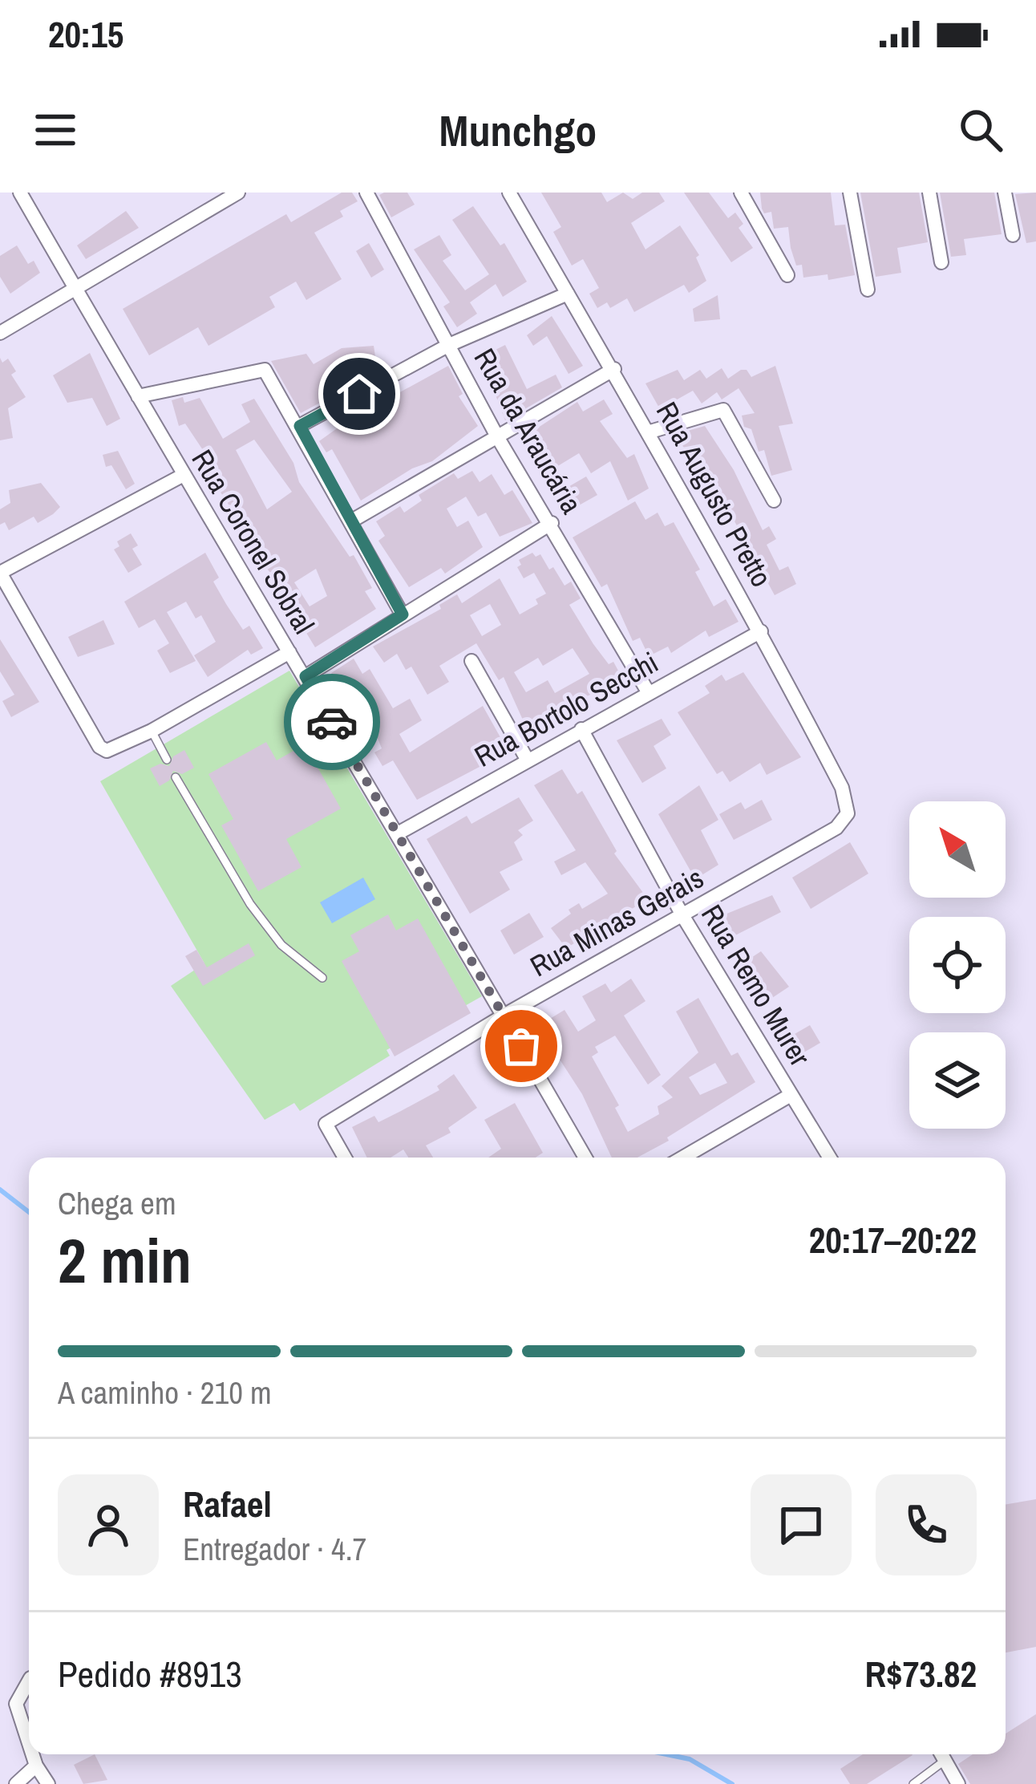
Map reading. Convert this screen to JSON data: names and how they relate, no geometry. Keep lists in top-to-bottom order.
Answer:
{
  "streets": {
    "street": [
      "Rua da Araucária",
      "Rua Augusto Pretto",
      "Rua Coronel Sobral",
      "Rua Bortolo Secchi",
      "Rua Minas Gerais",
      "Rua Remo Murer"
    ]
  },
  "crossings": [
    ["Rua da Araucária", "Rua Bortolo Secchi"],
    ["Rua Augusto Pretto", "Rua Bortolo Secchi"],
    ["Rua Augusto Pretto", "Rua Minas Gerais"],
    ["Rua Coronel Sobral", "Rua Bortolo Secchi"],
    ["Rua Coronel Sobral", "Rua Minas Gerais"],
    ["Rua Bortolo Secchi", "Rua Remo Murer"],
    ["Rua Minas Gerais", "Rua Remo Murer"]
  ],
  "north": "top left",
  "page": {
    "status": "20:15",
    "header": "Munchgo",
    "heading": ["2 min", "Chega em", "20:17–20:22"],
    "panel": [
      "Rafael",
      "Entregador · 4.7",
      "Pedido #8913",
      "R$73.82"
    ],
    "bar": "A caminho · 210 m"
  }
}
